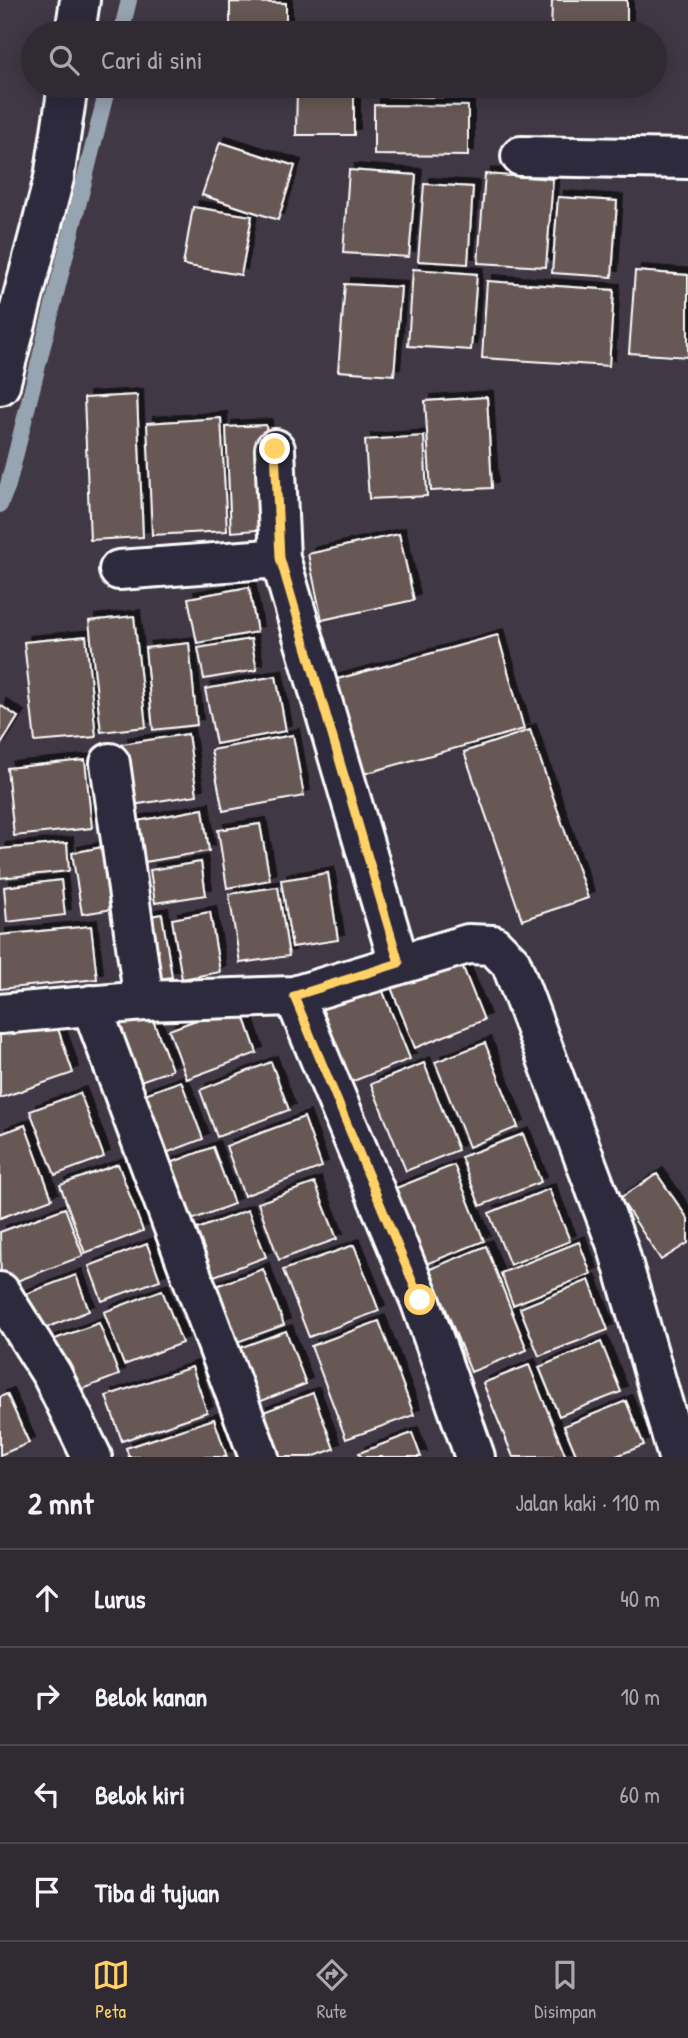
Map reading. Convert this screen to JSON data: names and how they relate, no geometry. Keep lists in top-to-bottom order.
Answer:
{
  "page": {
    "search": "Cari di sini",
    "heading": ["2 mnt", "Jalan kaki · 110 m"],
    "list": [
      ["Lurus", "40 m"],
      ["Belok kanan", "10 m"],
      ["Belok kiri", "60 m"],
      "Tiba di tujuan"
    ],
    "nav": ["Peta", "Rute", "Disimpan"]
  }
}
